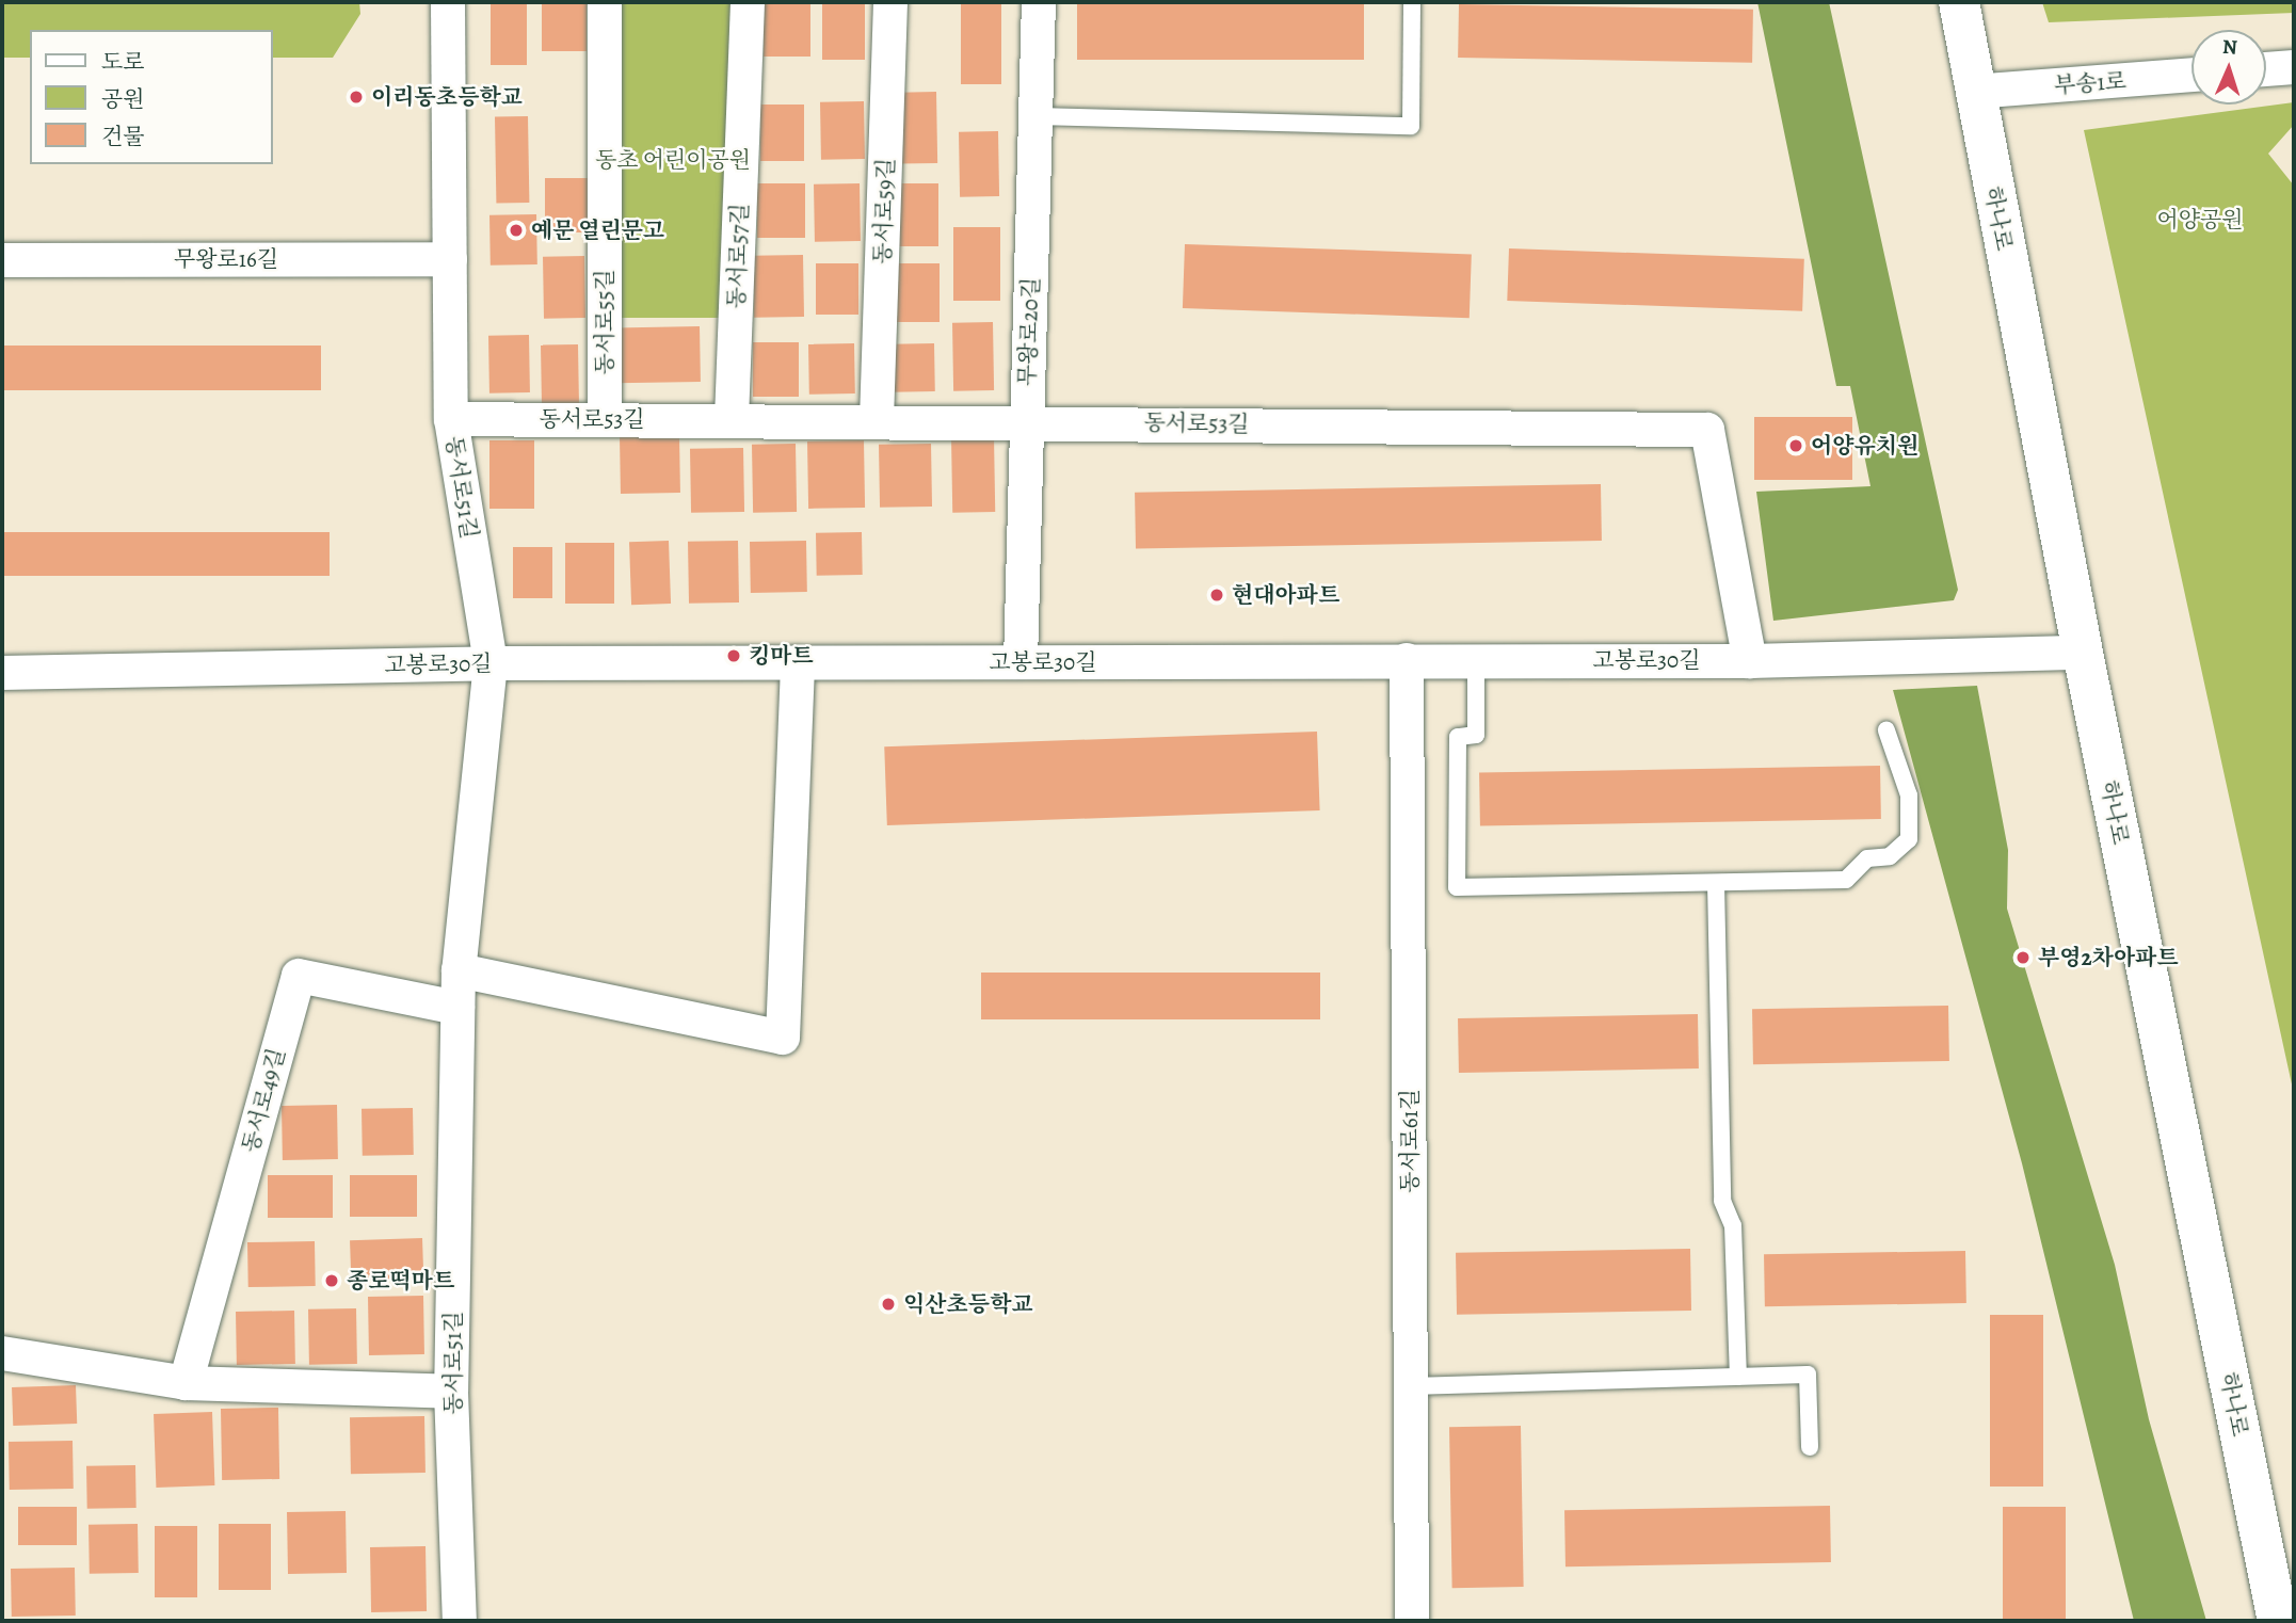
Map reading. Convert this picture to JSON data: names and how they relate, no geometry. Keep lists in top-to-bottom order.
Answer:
{
  "streets": {
    "street": [
      "부송1로",
      "동서로59길",
      "하나로",
      "동서로57길",
      "무왕로16길",
      "동서로55길",
      "무왕로20길",
      "동서로53길",
      "동서로51길",
      "고봉로30길",
      "동서로49길",
      "동서로61길"
    ]
  },
  "crossings": [
    ["부송1로", "하나로"],
    ["동서로59길", "동서로53길"],
    ["하나로", "고봉로30길"],
    ["동서로57길", "동서로53길"],
    ["무왕로16길", "동서로51길"],
    ["동서로55길", "동서로53길"],
    ["무왕로20길", "동서로53길"],
    ["무왕로20길", "고봉로30길"],
    ["동서로53길", "동서로51길"],
    ["동서로53길", "고봉로30길"],
    ["동서로51길", "고봉로30길"],
    ["동서로51길", "동서로49길"],
    ["고봉로30길", "동서로61길"]
  ],
  "parks": ["동초 어린이공원", "어양공원"],
  "places": [
    "이리동초등학교",
    "예문 열린문고",
    "어양유치원",
    "현대아파트",
    "킹마트",
    "부영2차아파트",
    "종로떡마트",
    "익산초등학교"
  ],
  "legend": ["도로", "공원", "건물"],
  "north": "top"
}
